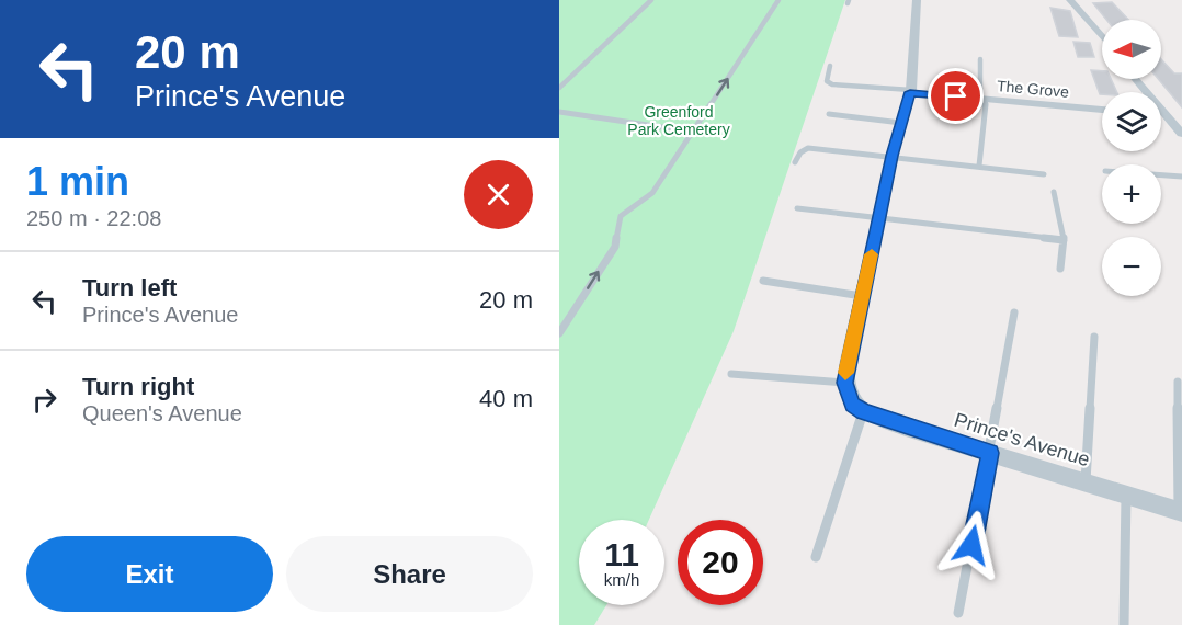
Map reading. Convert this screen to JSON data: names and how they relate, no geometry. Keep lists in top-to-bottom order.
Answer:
{
  "streets": {
    "street": ["The Grove", "Prince's Avenue"]
  },
  "parks": ["Greenford Park Cemetery"],
  "north": "left",
  "page": {
    "turn": ["20 m", "Prince's Avenue"],
    "map_buttons": ["+", "−"],
    "heading": ["1 min", "250 m · 22:08"],
    "list": [
      {
        "name": "Turn left",
        "note": "Prince's Avenue",
        "value": "20 m"
      },
      {
        "name": "Turn right",
        "note": "Queen's Avenue",
        "value": "40 m"
      }
    ],
    "speed": "11 km/h",
    "limit": "20",
    "buttons": ["Exit", "Share"]
  }
}
